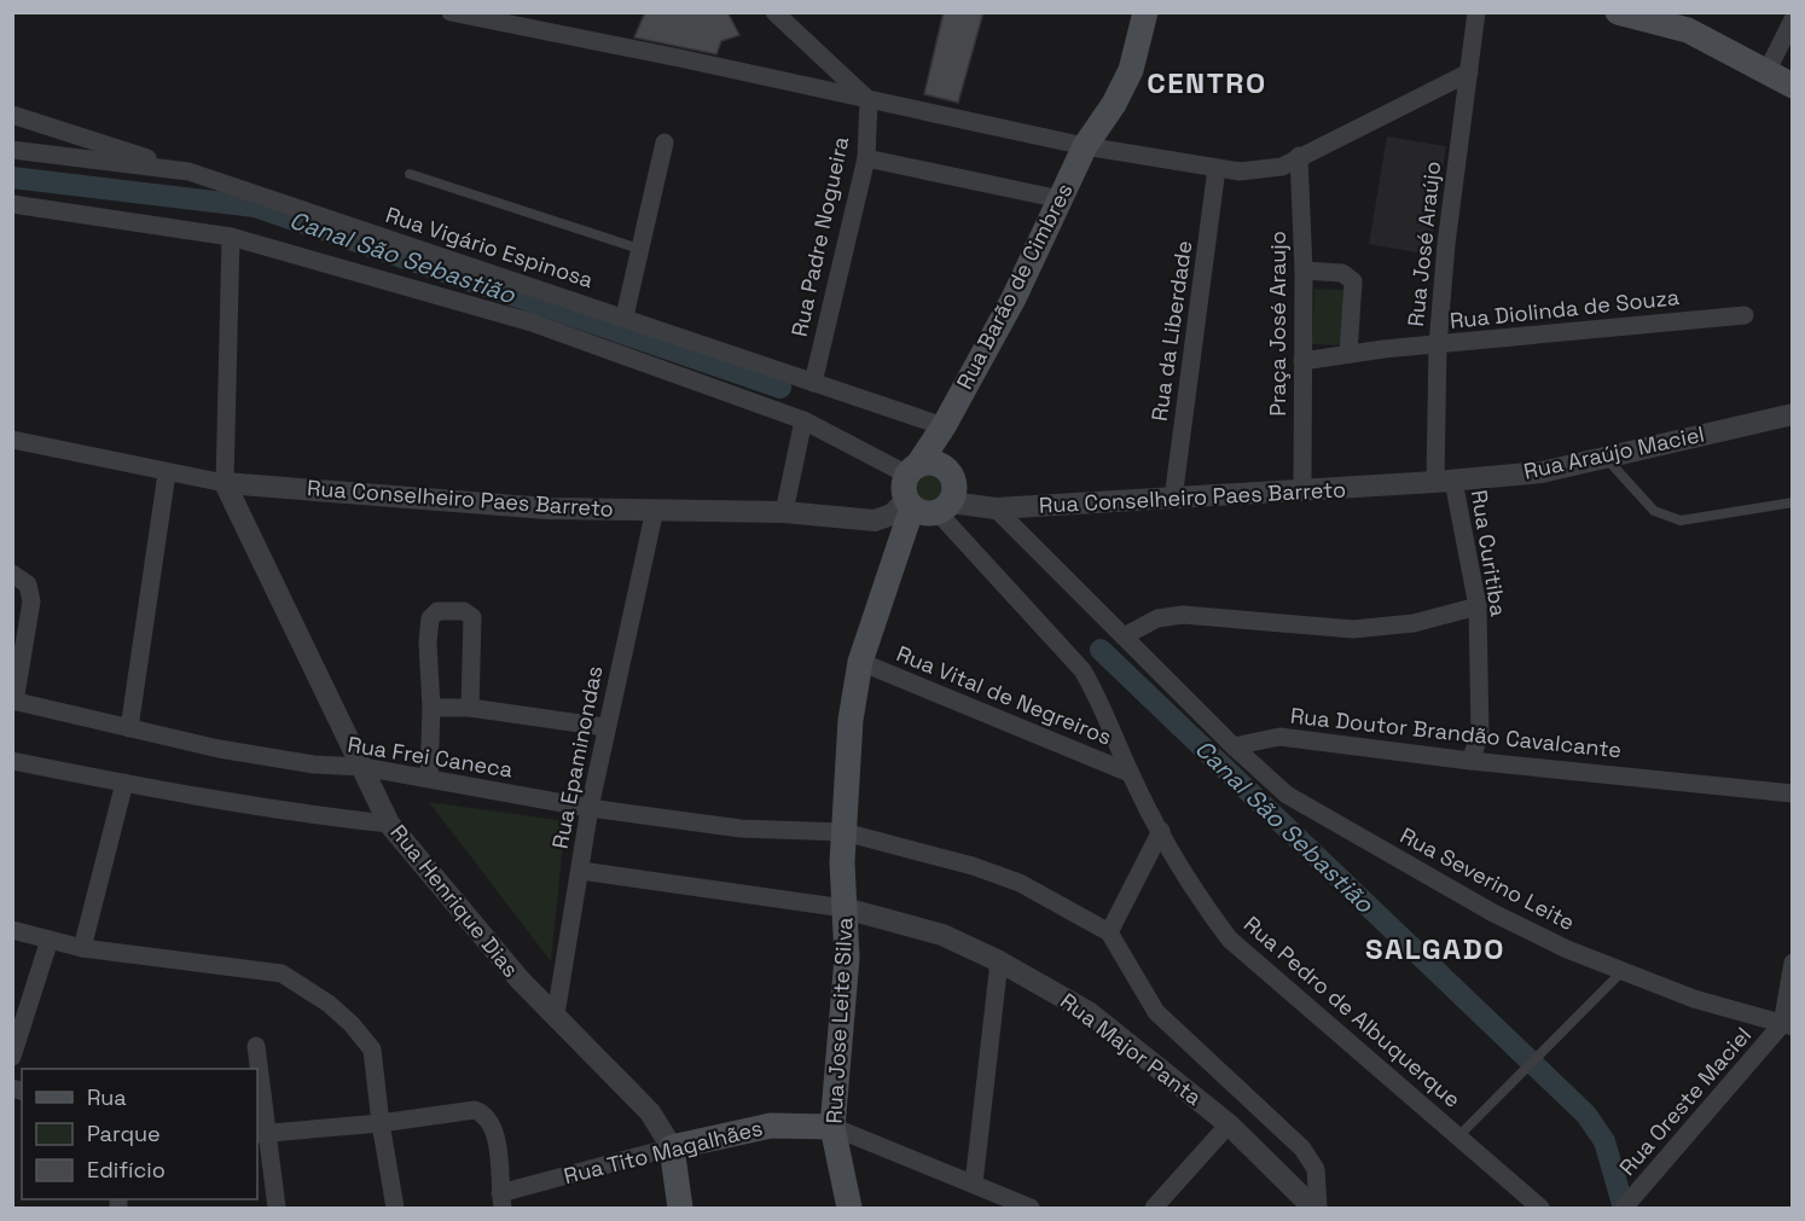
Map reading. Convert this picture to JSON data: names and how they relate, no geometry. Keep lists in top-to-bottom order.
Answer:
{
  "streets": {
    "main road": [
      "Rua Barão de Cimbres",
      "Rua Henrique Dias",
      "Rua Jose Leite Silva",
      "Rua Tito Magalhães"
    ],
    "street": [
      "Rua Padre Nogueira",
      "Rua José Araújo",
      "Rua Vigário Espinosa",
      "Rua Diolinda de Souza",
      "Praça José Araujo",
      "Rua da Liberdade",
      "Rua Araújo Maciel",
      "Rua Conselheiro Paes Barreto",
      "Rua Curitiba",
      "Rua Vital de Negreiros",
      "Rua Doutor Brandão Cavalcante",
      "Rua Frei Caneca",
      "Rua Epaminondas",
      "Rua Severino Leite",
      "Rua Pedro de Albuquerque",
      "Rua Major Panta",
      "Rua Oreste Maciel"
    ]
  },
  "crossings": [
    ["Rua Padre Nogueira", "Rua Vigário Espinosa"],
    ["Rua José Araújo", "Rua Diolinda de Souza"],
    ["Rua José Araújo", "Rua Araújo Maciel"],
    ["Rua José Araújo", "Rua Conselheiro Paes Barreto"],
    ["Rua José Araújo", "Rua Curitiba"],
    ["Rua Vigário Espinosa", "Rua Barão de Cimbres"],
    ["Rua Barão de Cimbres", "Rua Conselheiro Paes Barreto"],
    ["Rua Barão de Cimbres", "Rua Vital de Negreiros"],
    ["Rua Barão de Cimbres", "Rua Pedro de Albuquerque"],
    ["Rua Barão de Cimbres", "Rua Jose Leite Silva"],
    ["Rua Diolinda de Souza", "Praça José Araujo"],
    ["Praça José Araujo", "Rua Conselheiro Paes Barreto"],
    ["Rua da Liberdade", "Rua Conselheiro Paes Barreto"],
    ["Rua Araújo Maciel", "Rua Conselheiro Paes Barreto"],
    ["Rua Araújo Maciel", "Rua Curitiba"],
    ["Rua Conselheiro Paes Barreto", "Rua Curitiba"],
    ["Rua Conselheiro Paes Barreto", "Rua Epaminondas"],
    ["Rua Conselheiro Paes Barreto", "Rua Henrique Dias"],
    ["Rua Conselheiro Paes Barreto", "Rua Pedro de Albuquerque"],
    ["Rua Curitiba", "Rua Doutor Brandão Cavalcante"],
    ["Rua Vital de Negreiros", "Rua Pedro de Albuquerque"],
    ["Rua Vital de Negreiros", "Rua Jose Leite Silva"],
    ["Rua Doutor Brandão Cavalcante", "Rua Severino Leite"],
    ["Rua Frei Caneca", "Rua Epaminondas"],
    ["Rua Frei Caneca", "Rua Henrique Dias"],
    ["Rua Frei Caneca", "Rua Jose Leite Silva"],
    ["Rua Epaminondas", "Rua Henrique Dias"],
    ["Rua Epaminondas", "Rua Major Panta"],
    ["Rua Severino Leite", "Rua Oreste Maciel"],
    ["Rua Henrique Dias", "Rua Tito Magalhães"],
    ["Rua Jose Leite Silva", "Rua Major Panta"],
    ["Rua Jose Leite Silva", "Rua Tito Magalhães"]
  ],
  "districts": ["CENTRO", "SALGADO"],
  "water": ["Canal São Sebastião"],
  "legend": ["Rua", "Parque", "Edifício"]
}
